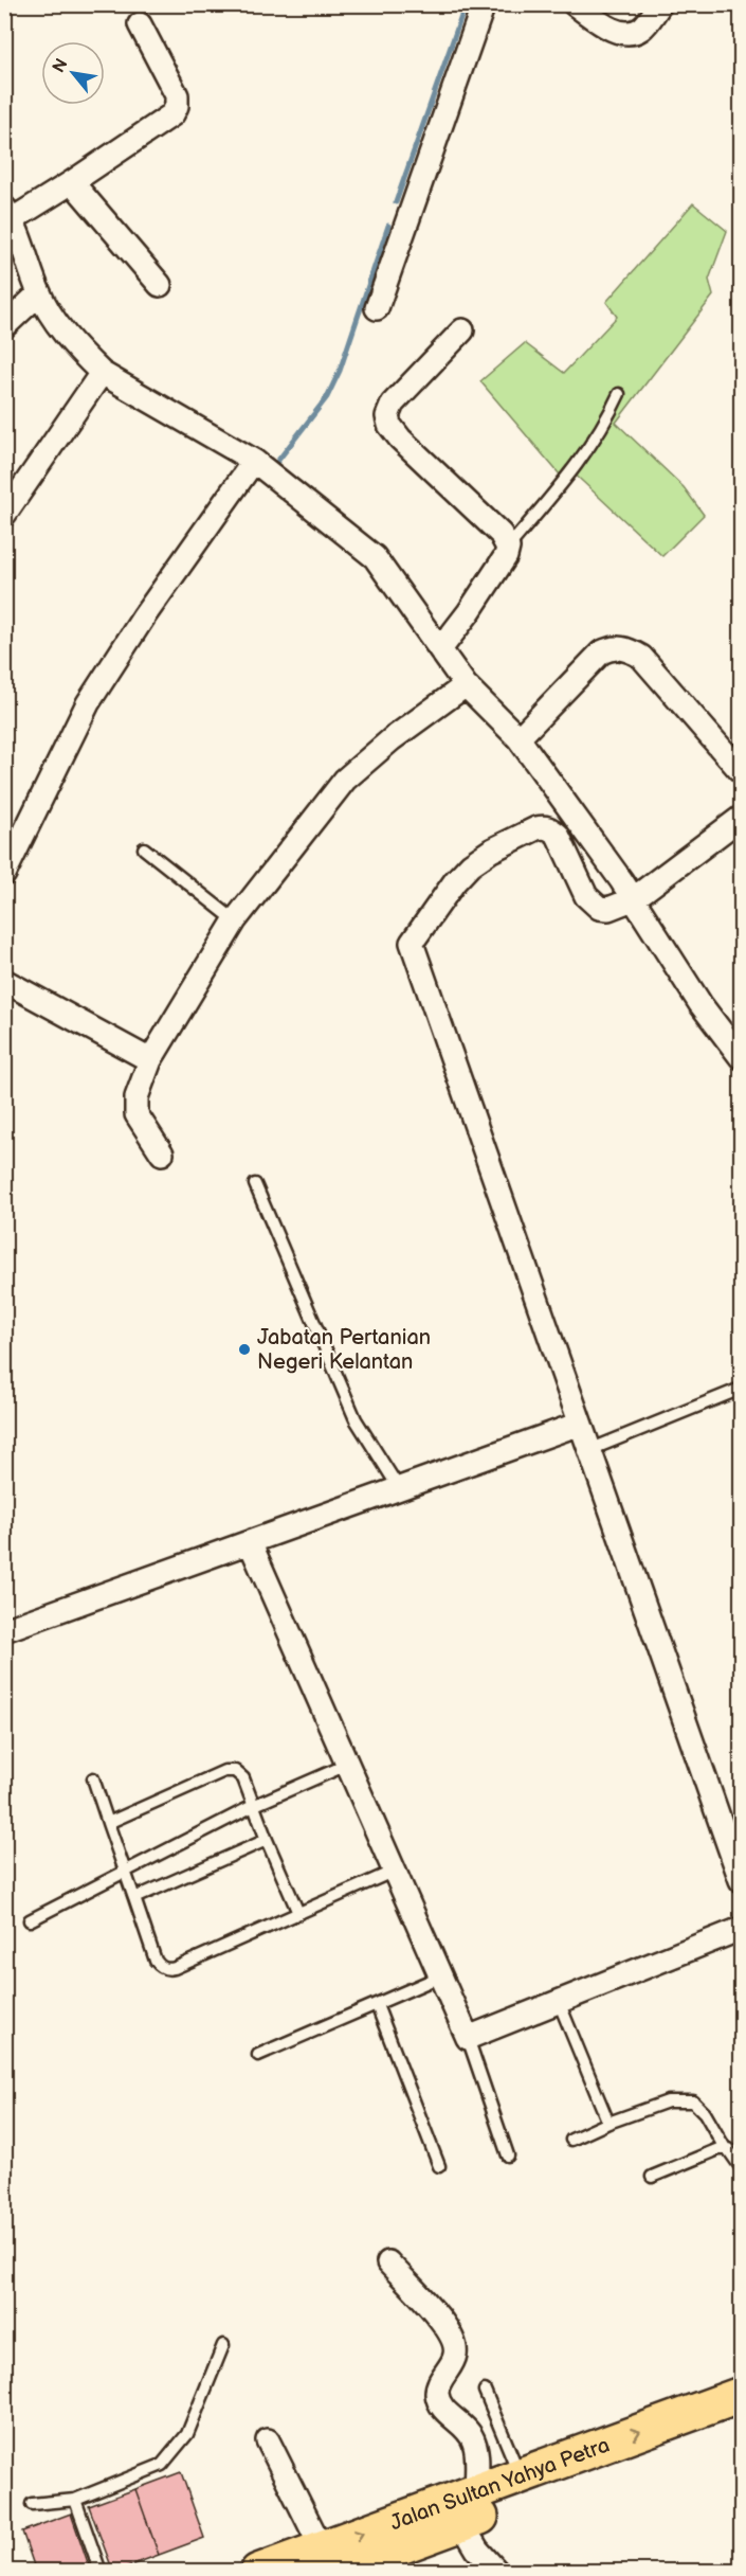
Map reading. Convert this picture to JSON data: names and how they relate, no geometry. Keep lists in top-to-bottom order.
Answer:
{
  "streets": {
    "highway": ["Jalan Sultan Yahya Petra"]
  },
  "places": ["Jabatan Pertanian Negeri Kelantan"],
  "north": "top left"
}
